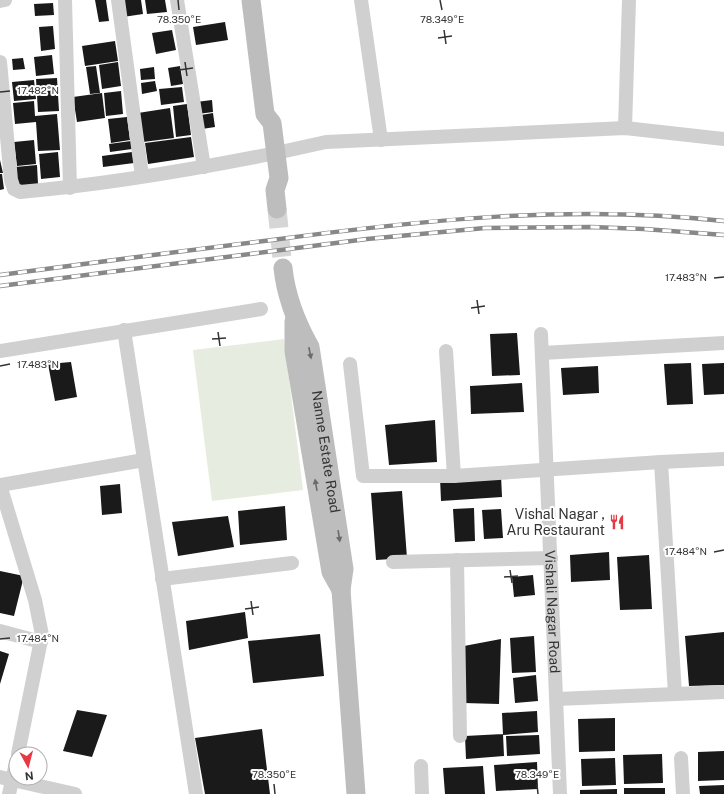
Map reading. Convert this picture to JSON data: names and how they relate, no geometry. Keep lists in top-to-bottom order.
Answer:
{
  "streets": {
    "street": ["Nanne Estate Road", "Vishali Nagar Road"]
  },
  "places": {
    "restaurant": ["Vishal Nagar , Aru Restaurant"]
  },
  "north": "bottom",
  "coordinates": [
    "78.350°E",
    "78.349°E",
    "17.482°N",
    "17.483°N",
    "17.484°N"
  ]
}
